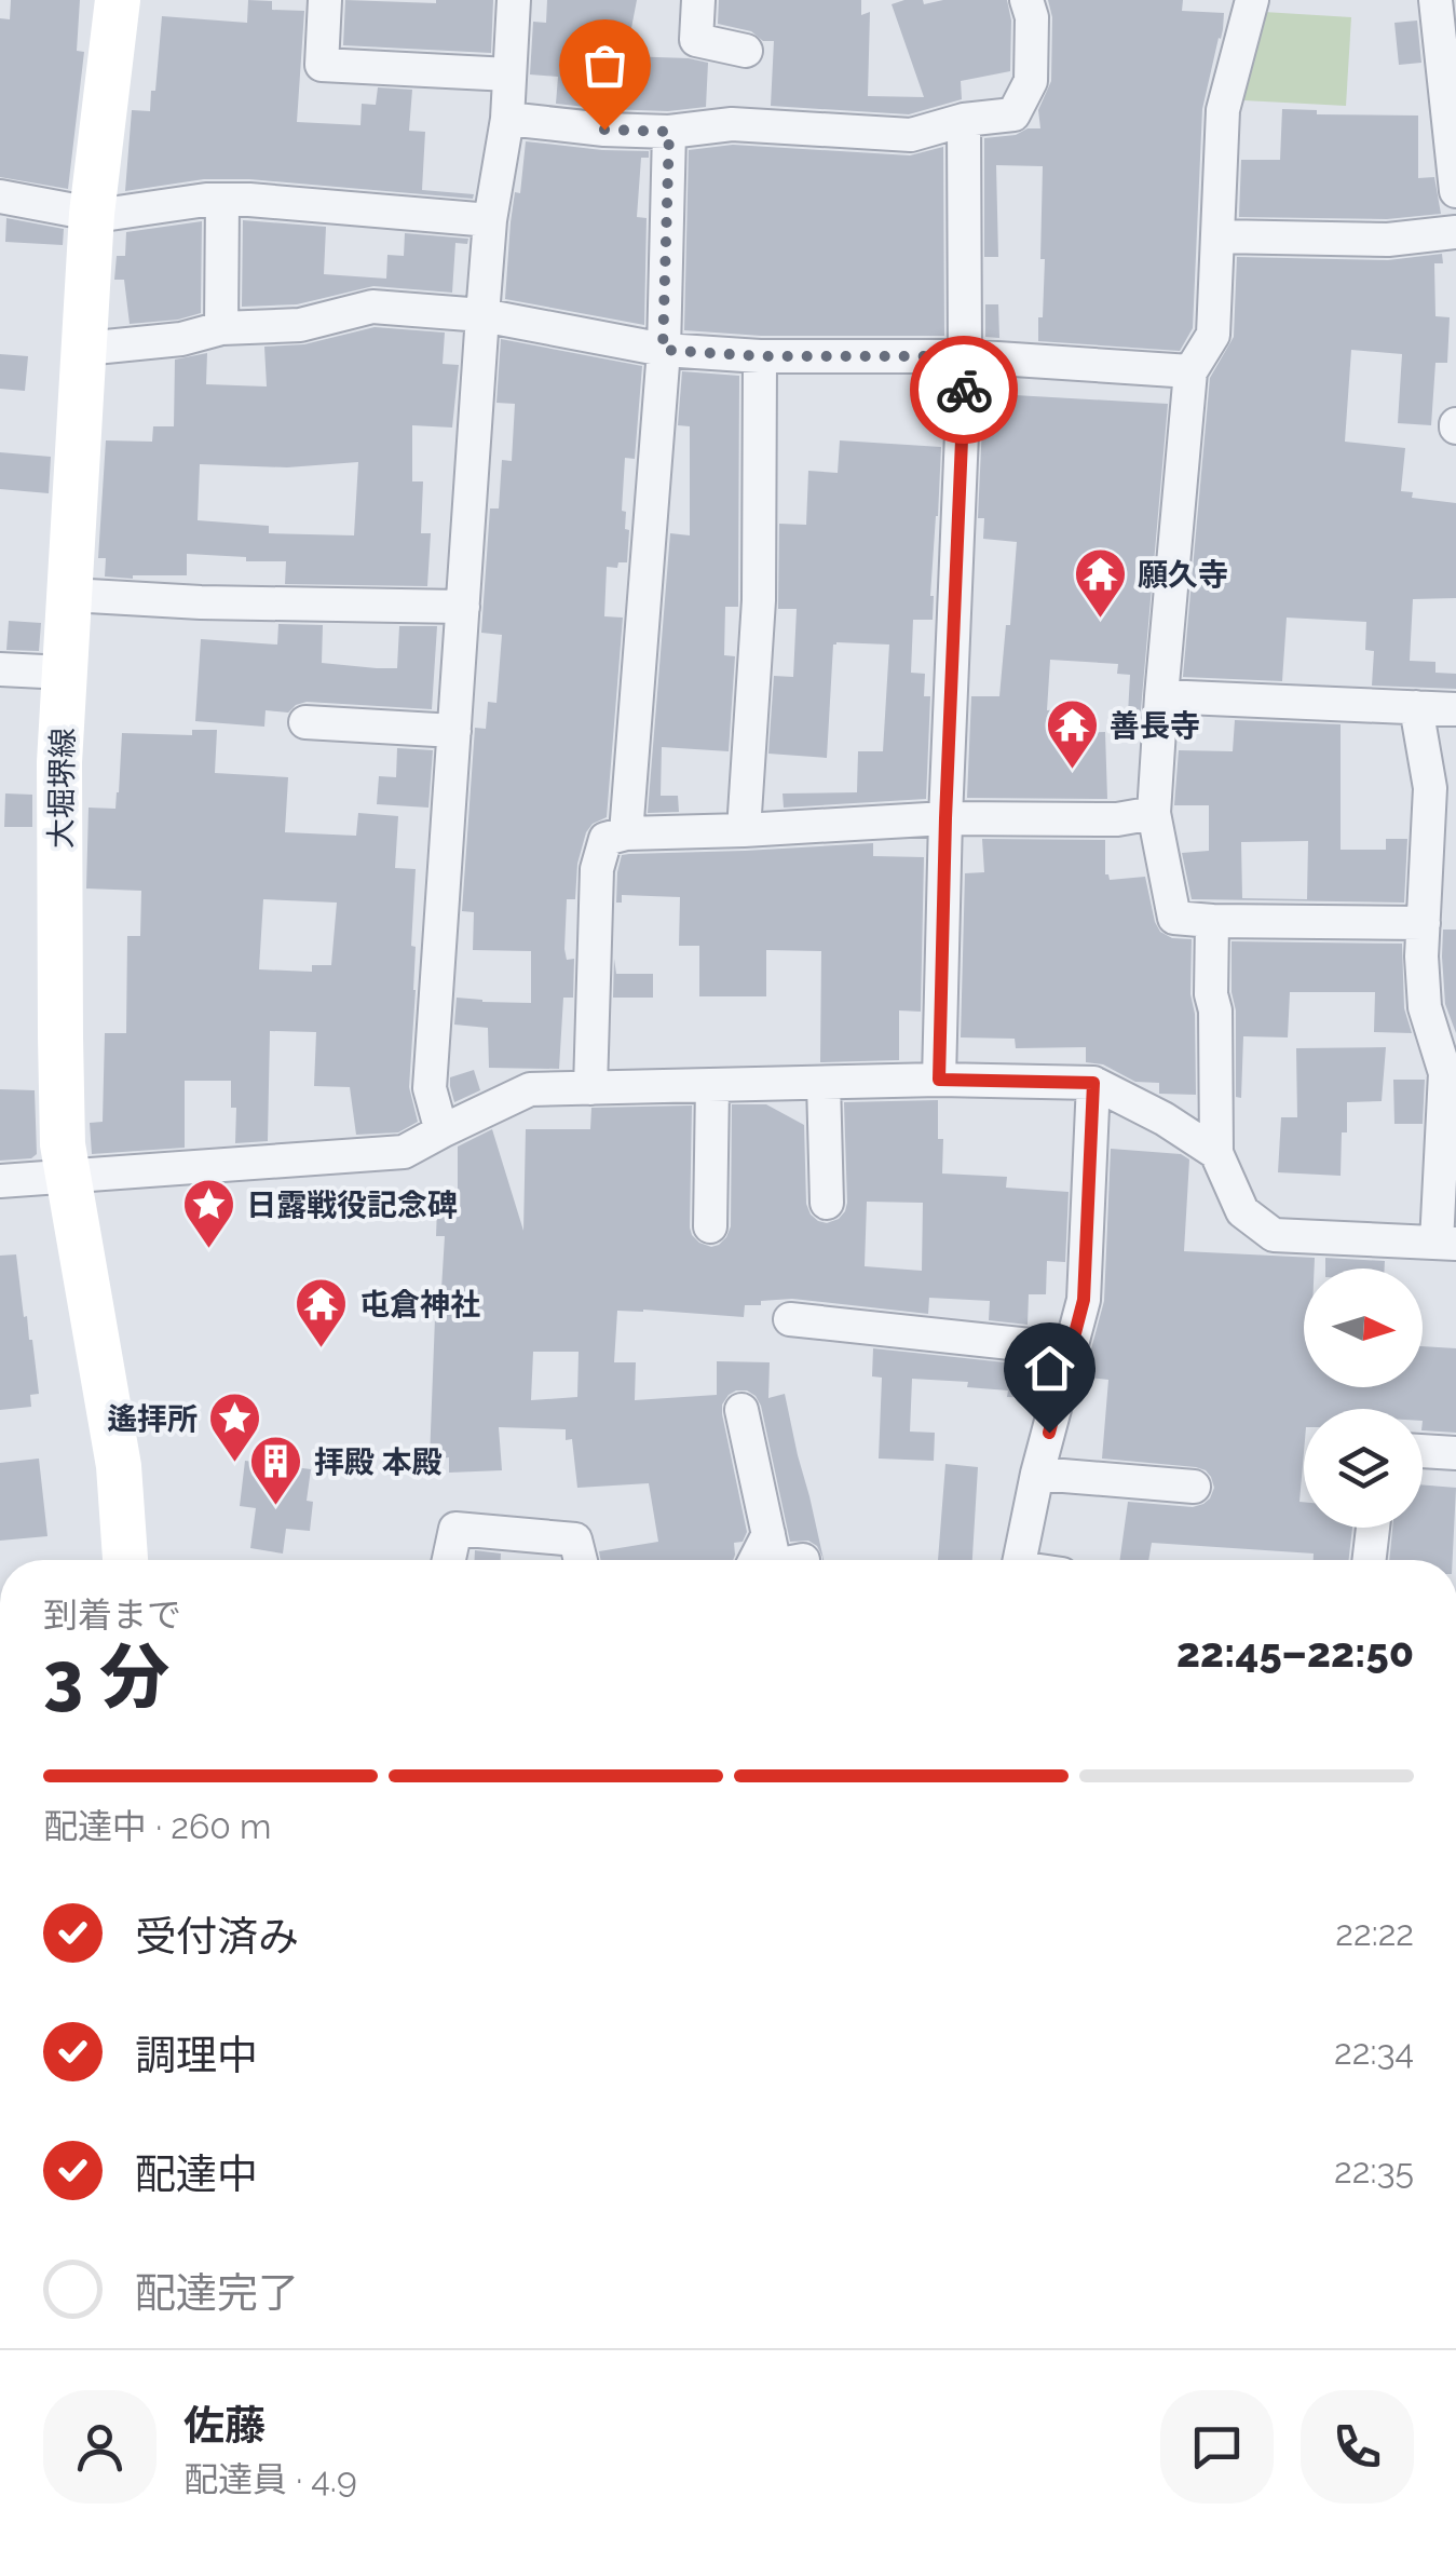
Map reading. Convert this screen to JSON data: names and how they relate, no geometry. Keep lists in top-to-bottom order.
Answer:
{
  "streets": {
    "main road": ["大堀堺線"]
  },
  "places": {
    "temple": ["願久寺", "善長寺", "屯倉神社"],
    "place": ["日露戦役記念碑", "遙拝所"],
    "building": ["拝殿 本殿"]
  },
  "north": "right",
  "page": {
    "heading": ["3 分", "到着まで", "22:45–22:50"],
    "panel": ["佐藤", "配達員 · 4.9"],
    "bar": "配達中 · 260 m",
    "list": [
      ["受付済み", "22:22"],
      ["調理中", "22:34"],
      ["配達中", "22:35"],
      "配達完了"
    ]
  }
}
